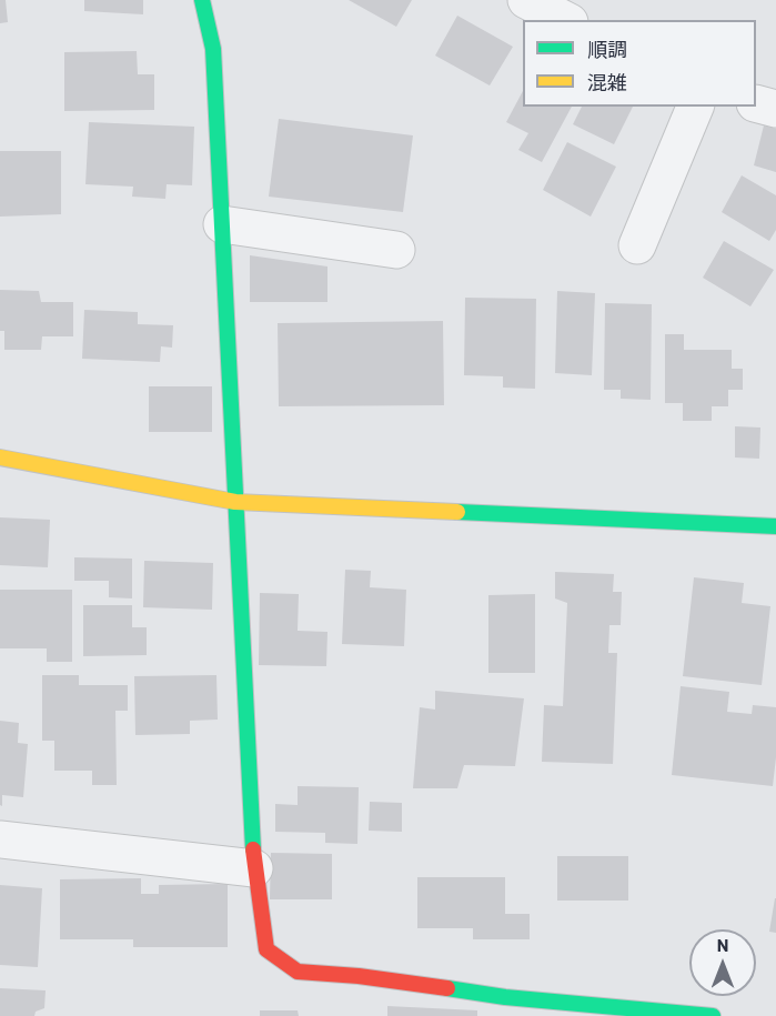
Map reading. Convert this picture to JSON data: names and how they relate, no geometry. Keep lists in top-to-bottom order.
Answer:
{
  "legend": ["順調", "混雑"],
  "north": "top"
}
